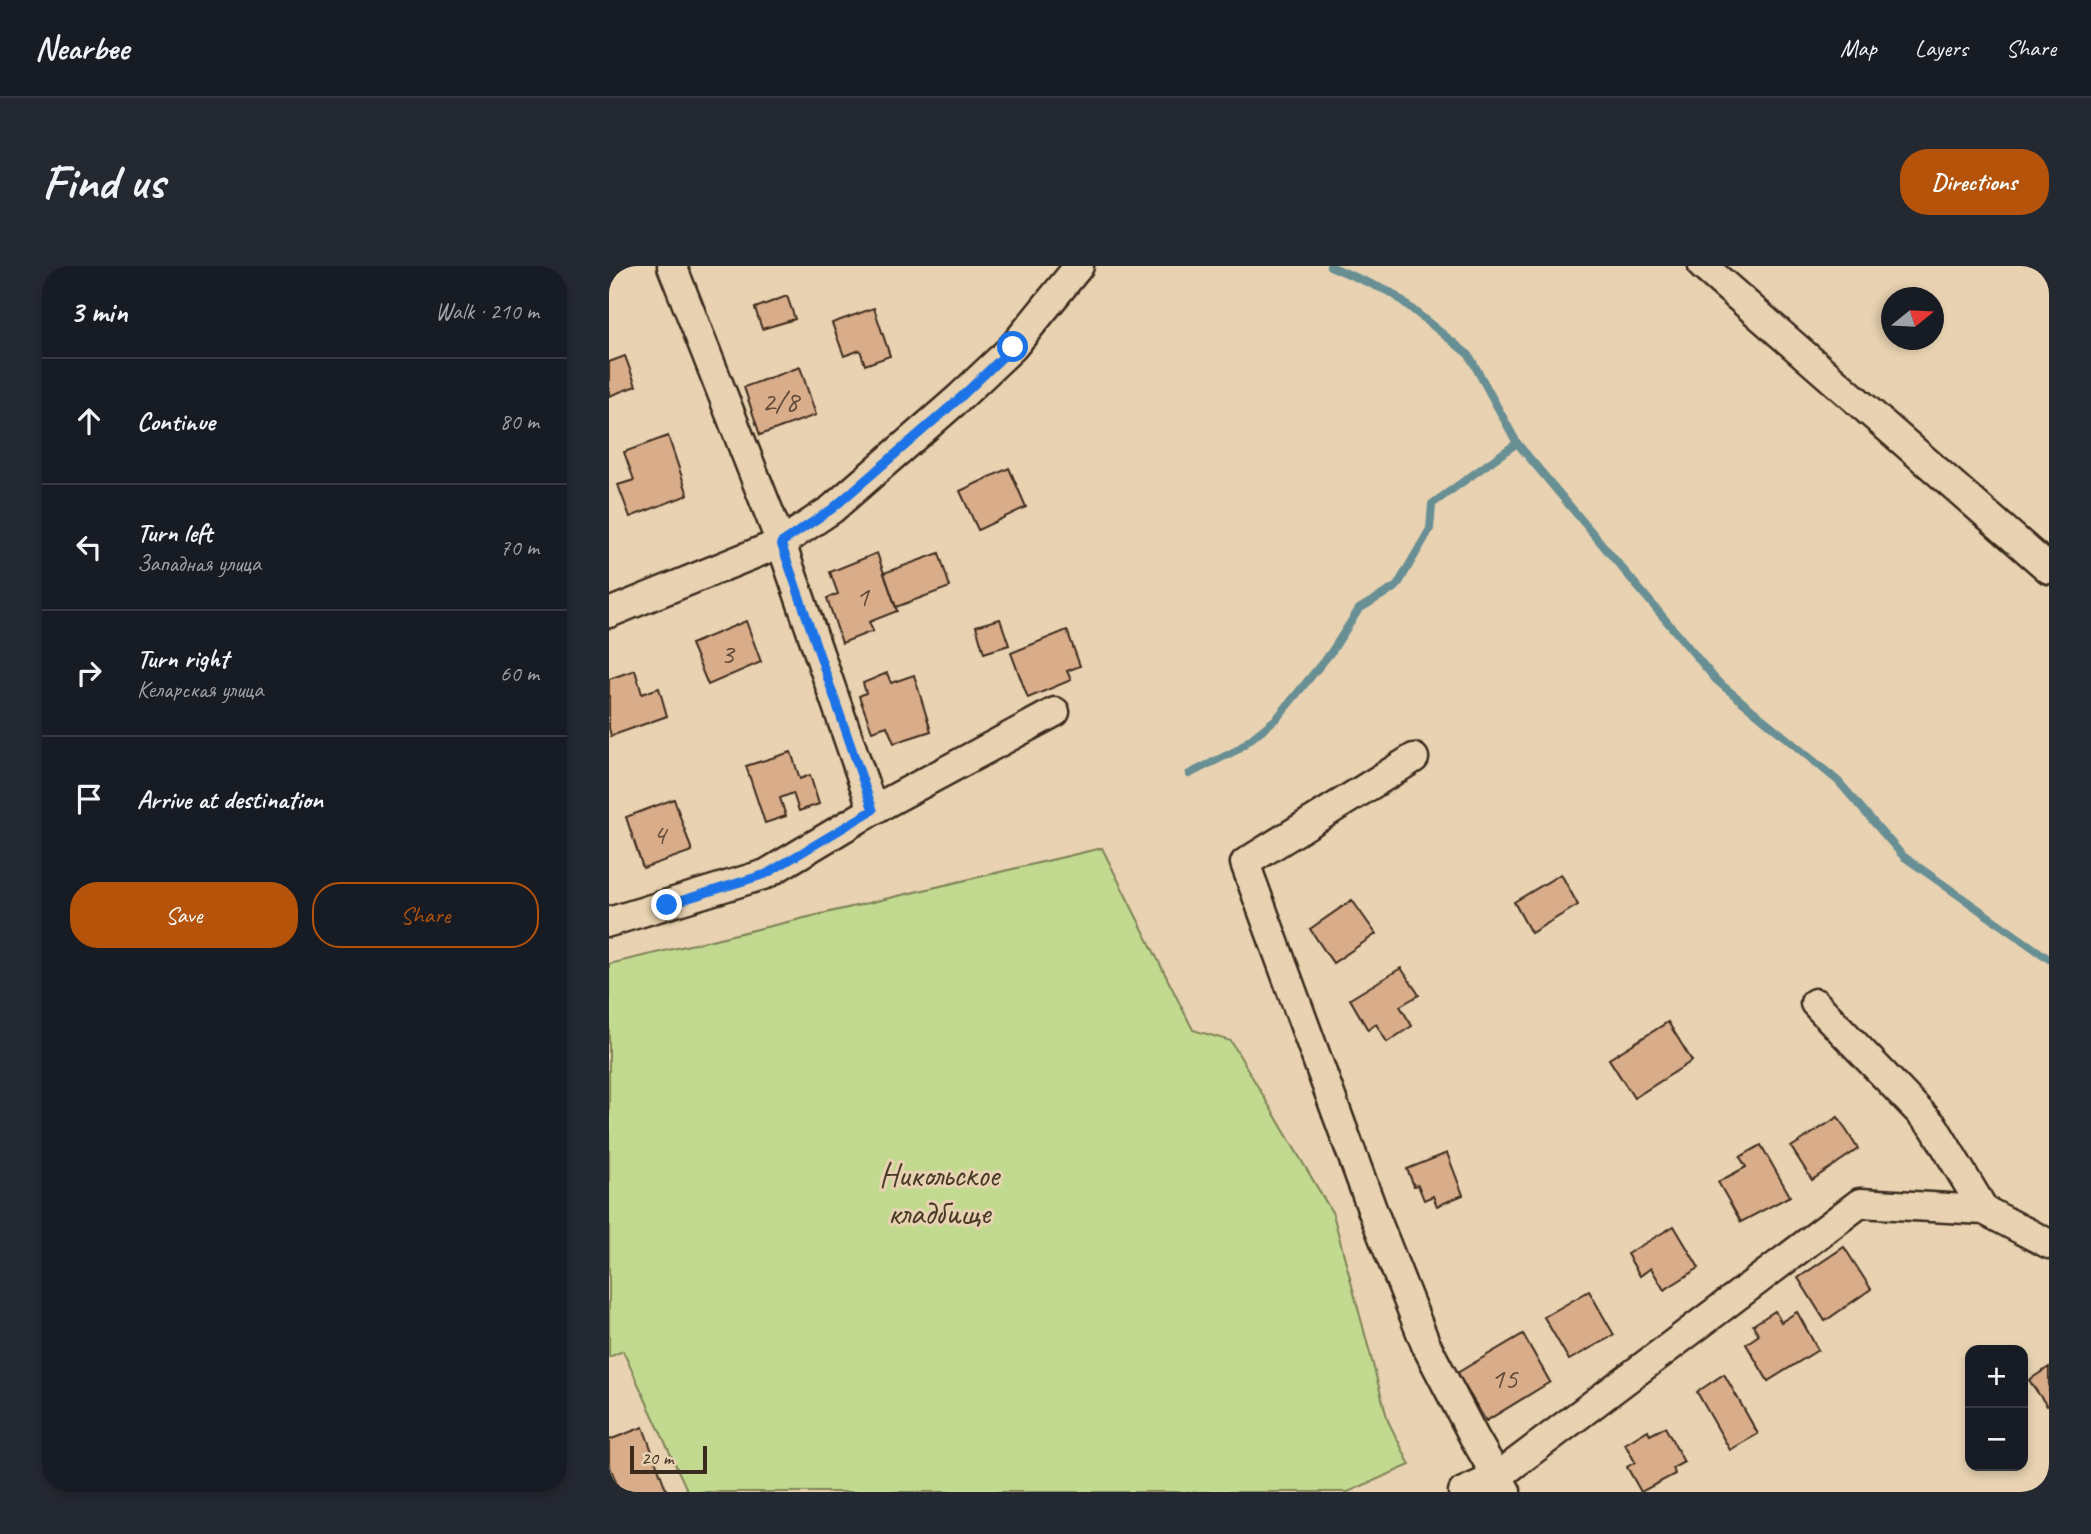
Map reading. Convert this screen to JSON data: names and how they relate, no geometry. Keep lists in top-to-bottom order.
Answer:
{
  "parks": ["Никольское кладбище"],
  "house_numbers": [
    "2/8",
    "1",
    "3",
    "4",
    "15"
  ],
  "scale_bar": "20 m",
  "north": "right",
  "page": {
    "header": "Nearbee",
    "nav": ["Map", "Layers", "Share"],
    "buttons": [
      "Directions",
      ["Save", "Share"]
    ],
    "title": "Find us",
    "heading": ["3 min", "Walk · 210 m"],
    "list": [
      ["Continue", "80 m"],
      ["Turn left", "Западная улица", "70 m"],
      ["Turn right", "Келарская улица", "60 m"],
      "Arrive at destination"
    ],
    "map_buttons": ["+", "−"],
    "scale": "20 m"
  }
}
